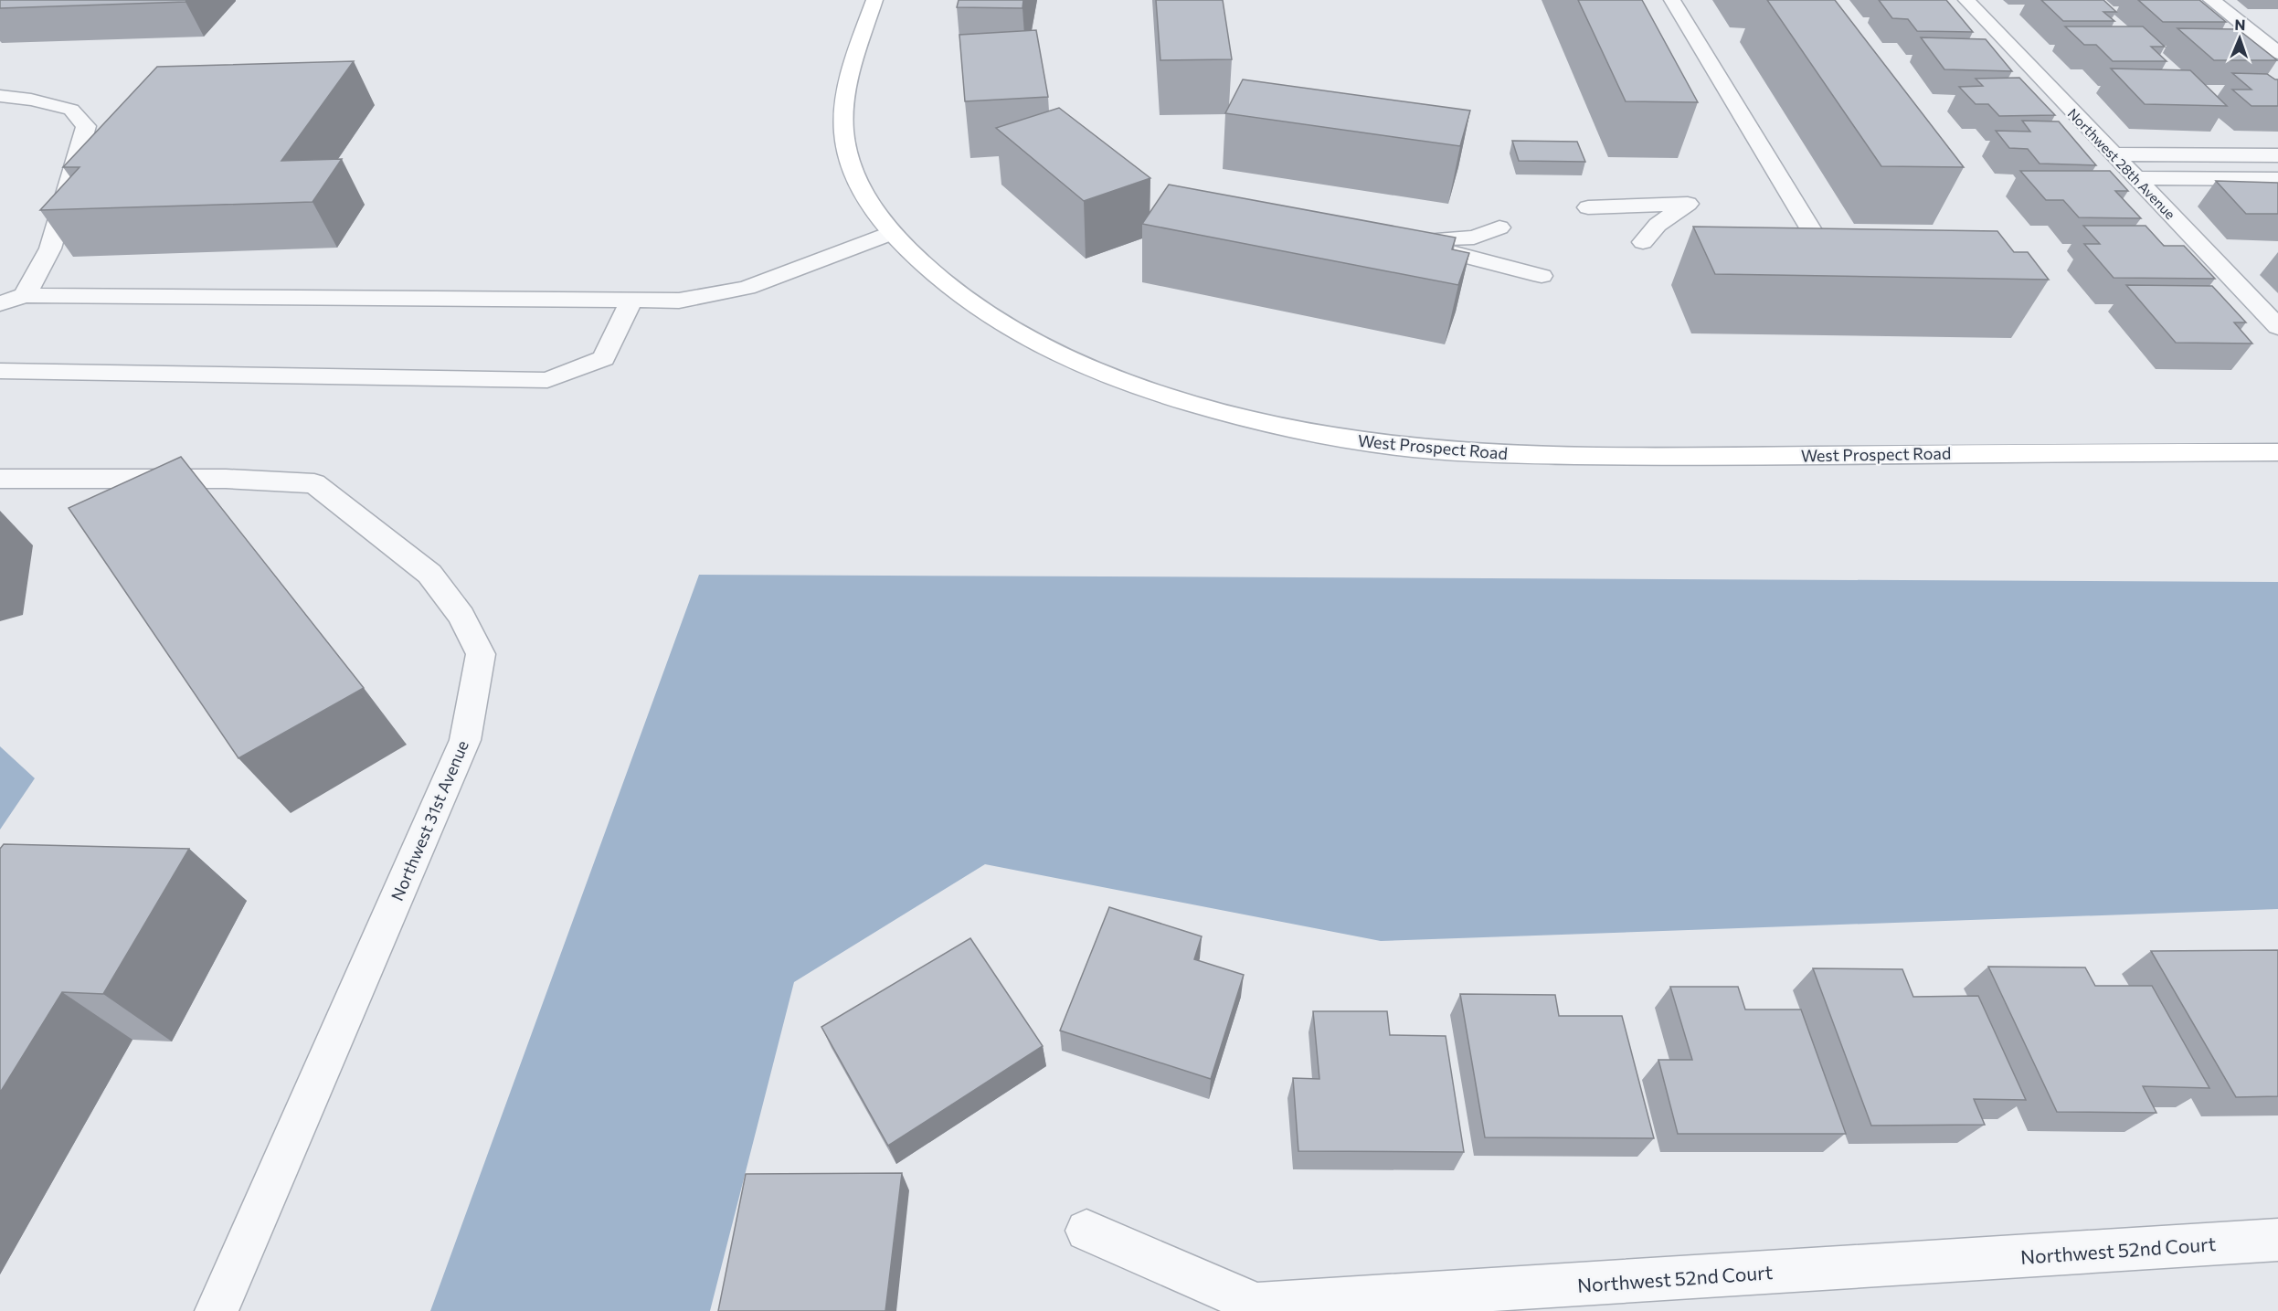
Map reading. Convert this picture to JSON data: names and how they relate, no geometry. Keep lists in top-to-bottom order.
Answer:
{
  "streets": {
    "main road": ["West Prospect Road"],
    "street": ["Northwest 28th Avenue", "Northwest 31st Avenue", "Northwest 52nd Court"]
  },
  "north": "top"
}
